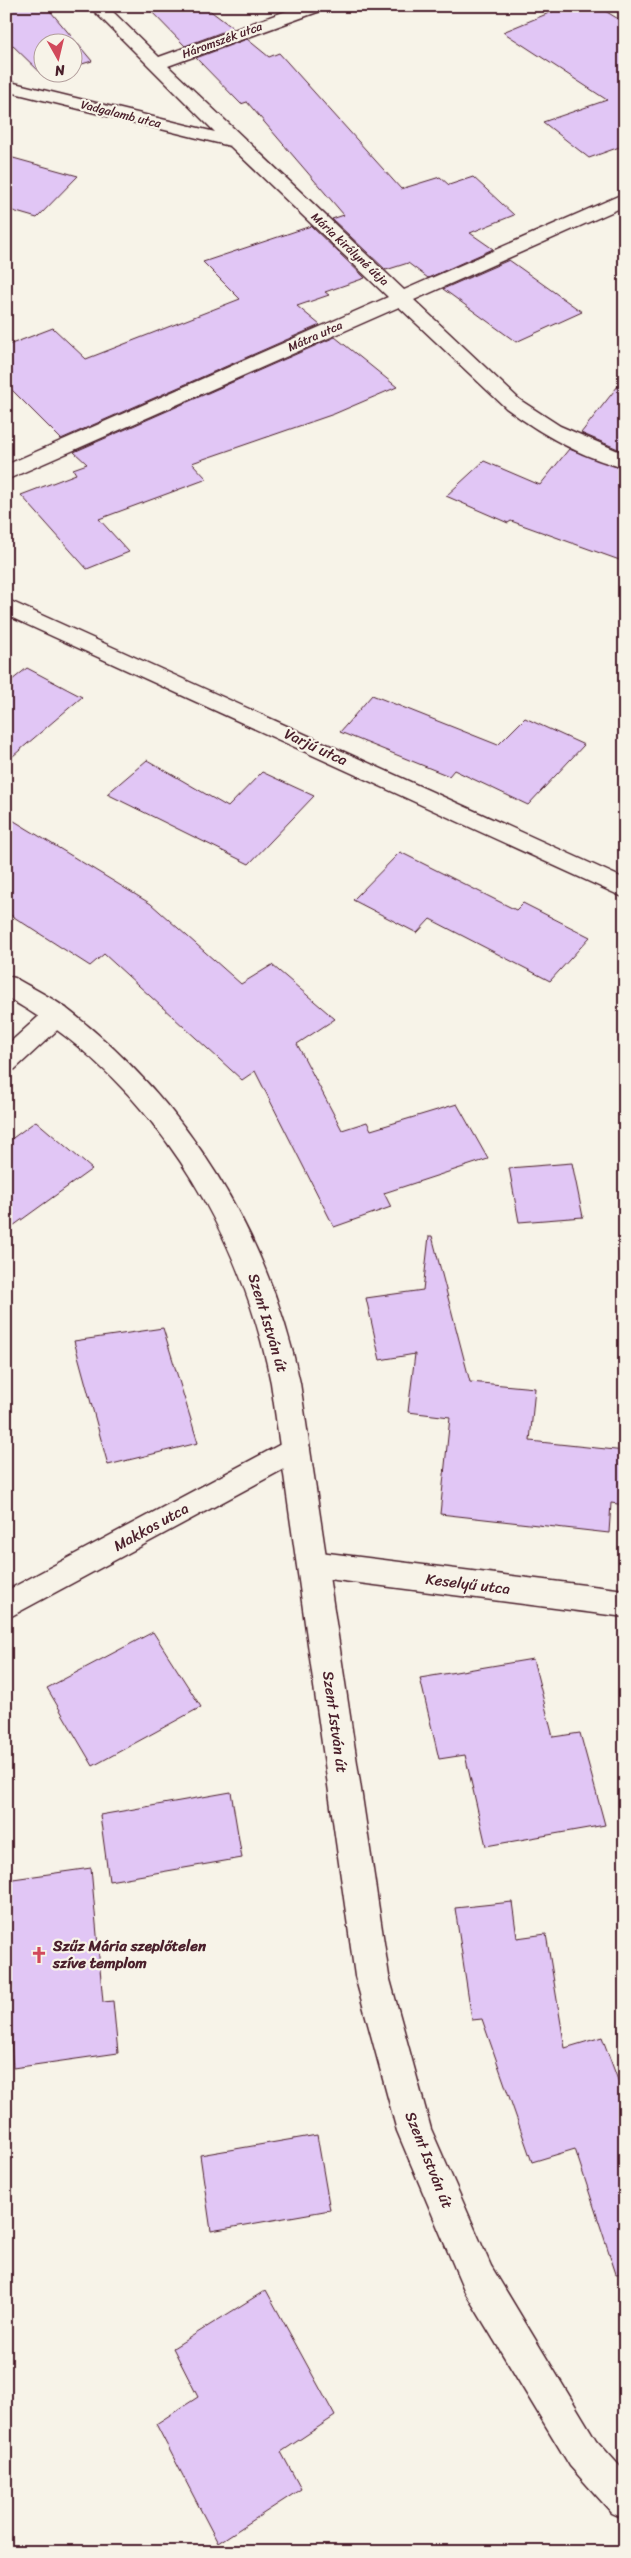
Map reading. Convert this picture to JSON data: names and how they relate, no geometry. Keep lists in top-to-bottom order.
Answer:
{
  "streets": {
    "street": [
      "Háromszék utca",
      "Vadgalamb utca",
      "Mária királyné útja",
      "Mátra utca",
      "Varjú utca",
      "Szent István út",
      "Makkos utca",
      "Keselyű utca"
    ]
  },
  "crossings": [
    ["Háromszék utca", "Mária királyné útja"],
    ["Vadgalamb utca", "Mária királyné útja"],
    ["Mária királyné útja", "Mátra utca"],
    ["Szent István út", "Makkos utca"],
    ["Szent István út", "Keselyű utca"]
  ],
  "places": {
    "church": ["Szűz Mária szeplőtelen szíve templom"]
  },
  "north": "bottom"
}
